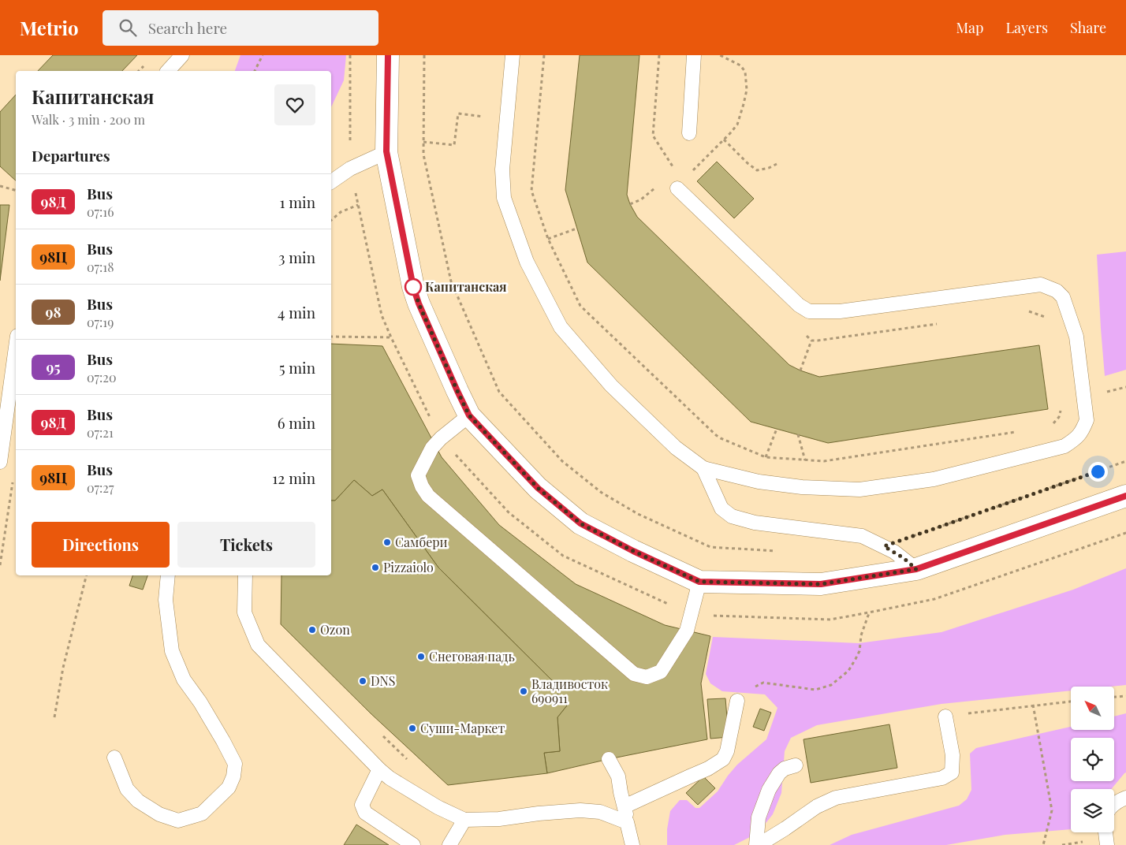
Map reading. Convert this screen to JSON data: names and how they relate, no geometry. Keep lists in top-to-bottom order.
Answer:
{
  "places": [
    "Капитанская",
    "Самбери",
    "Pizzaiolo",
    "Ozon",
    "Снеговая падь",
    "DNS",
    "Владивосток 690911",
    "Суши-Маркет"
  ],
  "lines": ["bus line 98Д"],
  "north": "top left",
  "page": {
    "header": "Metrio",
    "search": "Search here",
    "nav": ["Map", "Layers", "Share"],
    "heading": [
      ["Капитанская", "Walk · 3 min · 200 m"],
      "Departures"
    ],
    "list": [
      {
        "mark": "98Д",
        "name": "Bus",
        "note": "07:16",
        "value": "1 min"
      },
      {
        "mark": "98Ц",
        "name": "Bus",
        "note": "07:18",
        "value": "3 min"
      },
      {
        "mark": "98",
        "name": "Bus",
        "note": "07:19",
        "value": "4 min"
      },
      {
        "mark": "95",
        "name": "Bus",
        "note": "07:20",
        "value": "5 min"
      },
      {
        "mark": "98Д",
        "name": "Bus",
        "note": "07:21",
        "value": "6 min"
      },
      {
        "mark": "98Ц",
        "name": "Bus",
        "note": "07:27",
        "value": "12 min"
      }
    ],
    "buttons": ["Directions", "Tickets"]
  }
}
